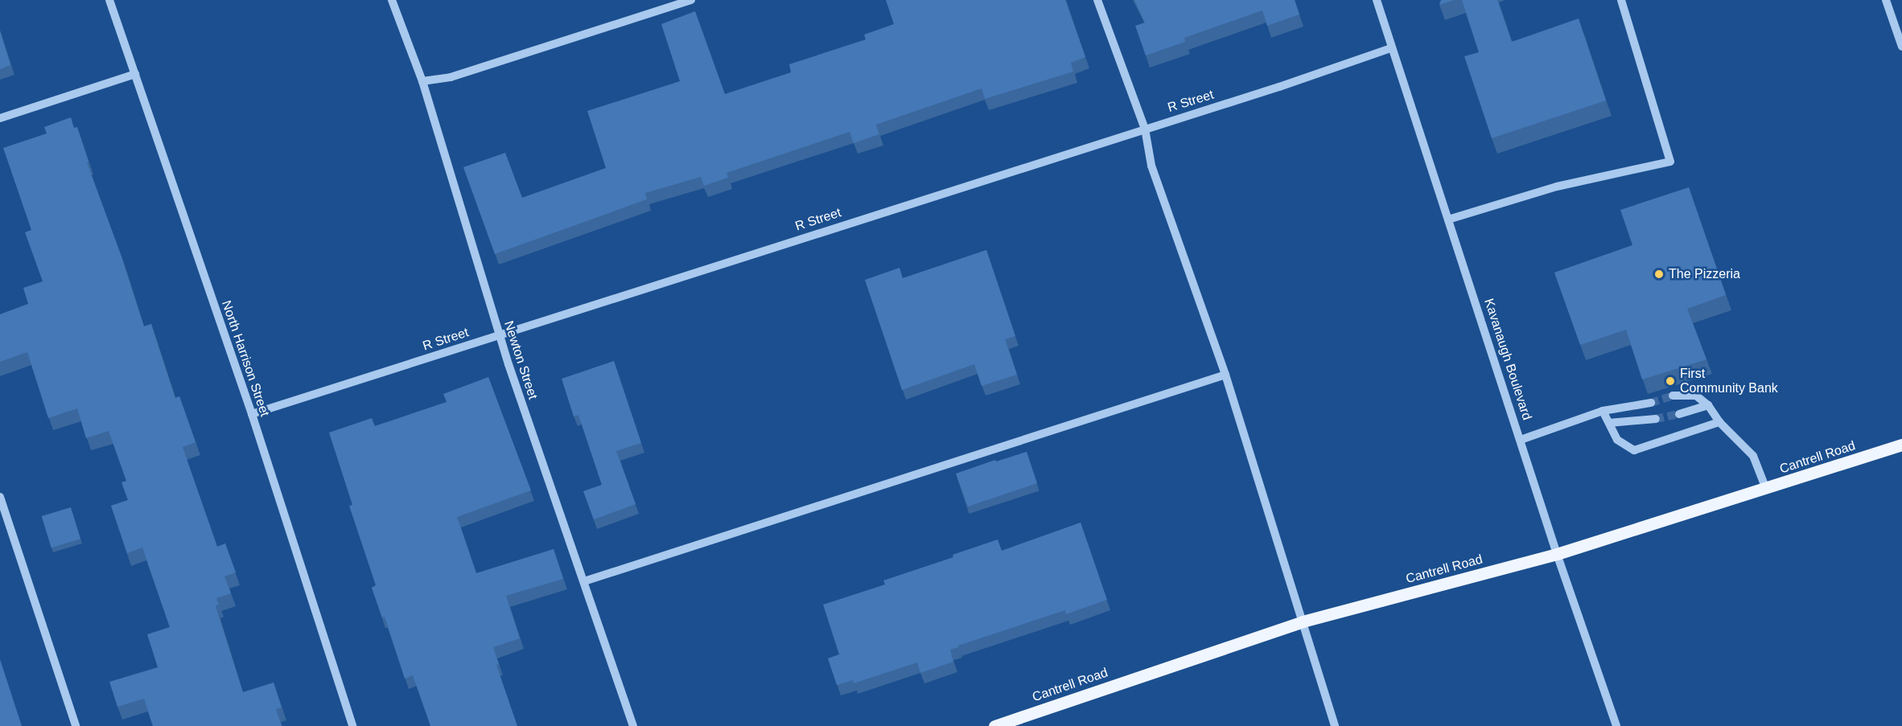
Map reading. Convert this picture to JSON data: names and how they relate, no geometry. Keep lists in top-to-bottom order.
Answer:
{
  "streets": {
    "main road": ["Cantrell Road"],
    "street": [
      "R Street",
      "North Harrison Street",
      "Kavanaugh Boulevard",
      "Newton Street"
    ]
  },
  "crossings": [
    ["R Street", "North Harrison Street"],
    ["R Street", "Kavanaugh Boulevard"],
    ["R Street", "Newton Street"],
    ["Kavanaugh Boulevard", "Cantrell Road"]
  ],
  "places": ["The Pizzeria", "First Community Bank"]
}
